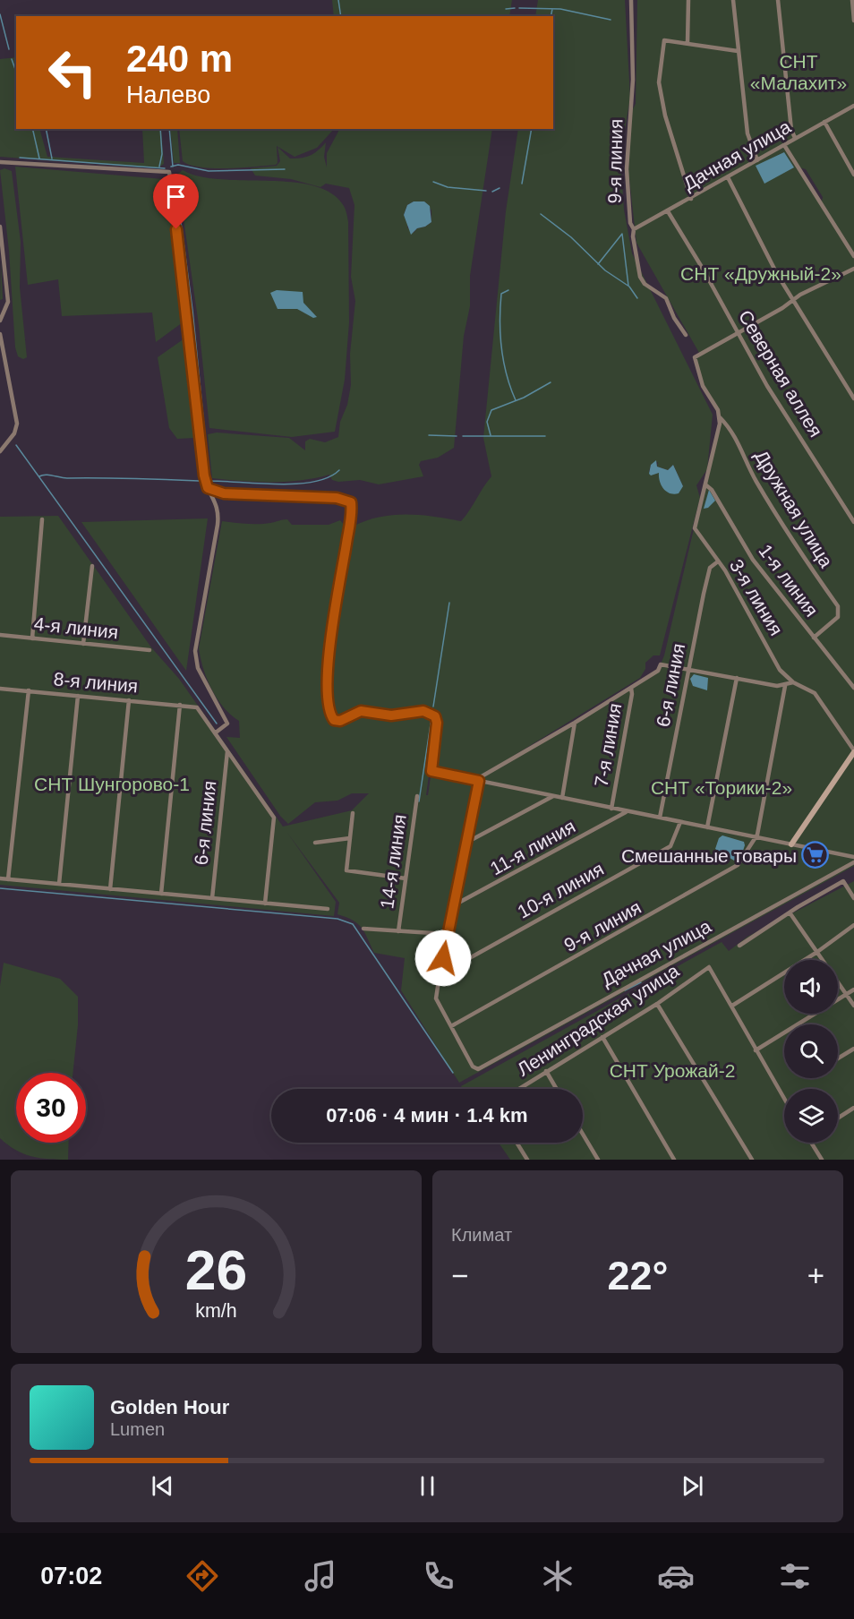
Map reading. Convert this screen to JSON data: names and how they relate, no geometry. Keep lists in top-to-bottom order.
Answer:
{
  "streets": {
    "street": [
      "Дачная улица",
      "9-я линия",
      "Северная аллея",
      "Дружная улица",
      "1-я линия",
      "3-я линия",
      "4-я линия",
      "8-я линия",
      "6-я линия",
      "7-я линия",
      "11-я линия",
      "14-я линия",
      "10-я линия",
      "Ленинградская улица"
    ]
  },
  "crossings": [
    ["Дачная улица", "9-я линия"],
    ["Дачная улица", "Северная аллея"],
    ["Северная аллея", "Дружная улица"],
    ["Дружная улица", "1-я линия"],
    ["1-я линия", "3-я линия"],
    ["3-я линия", "6-я линия"]
  ],
  "parks": [
    "СНТ «Малахит»",
    "СНТ «Дружный-2»",
    "СНТ Шунгорово-1",
    "СНТ «Торики-2»",
    "СНТ Урожай-2"
  ],
  "places": {
    "supermarket": ["Смешанные товары"]
  },
  "page": {
    "turn": ["240 m", "Налево"],
    "limit": "30",
    "trip": "07:06 · 4 мин · 1.4 km",
    "tile": "Климат",
    "heat": ["−", "22°", "+"],
    "song": ["Golden Hour", "Lumen"],
    "tabs": "07:02",
    "gauge": ["26", "km/h"]
  }
}
